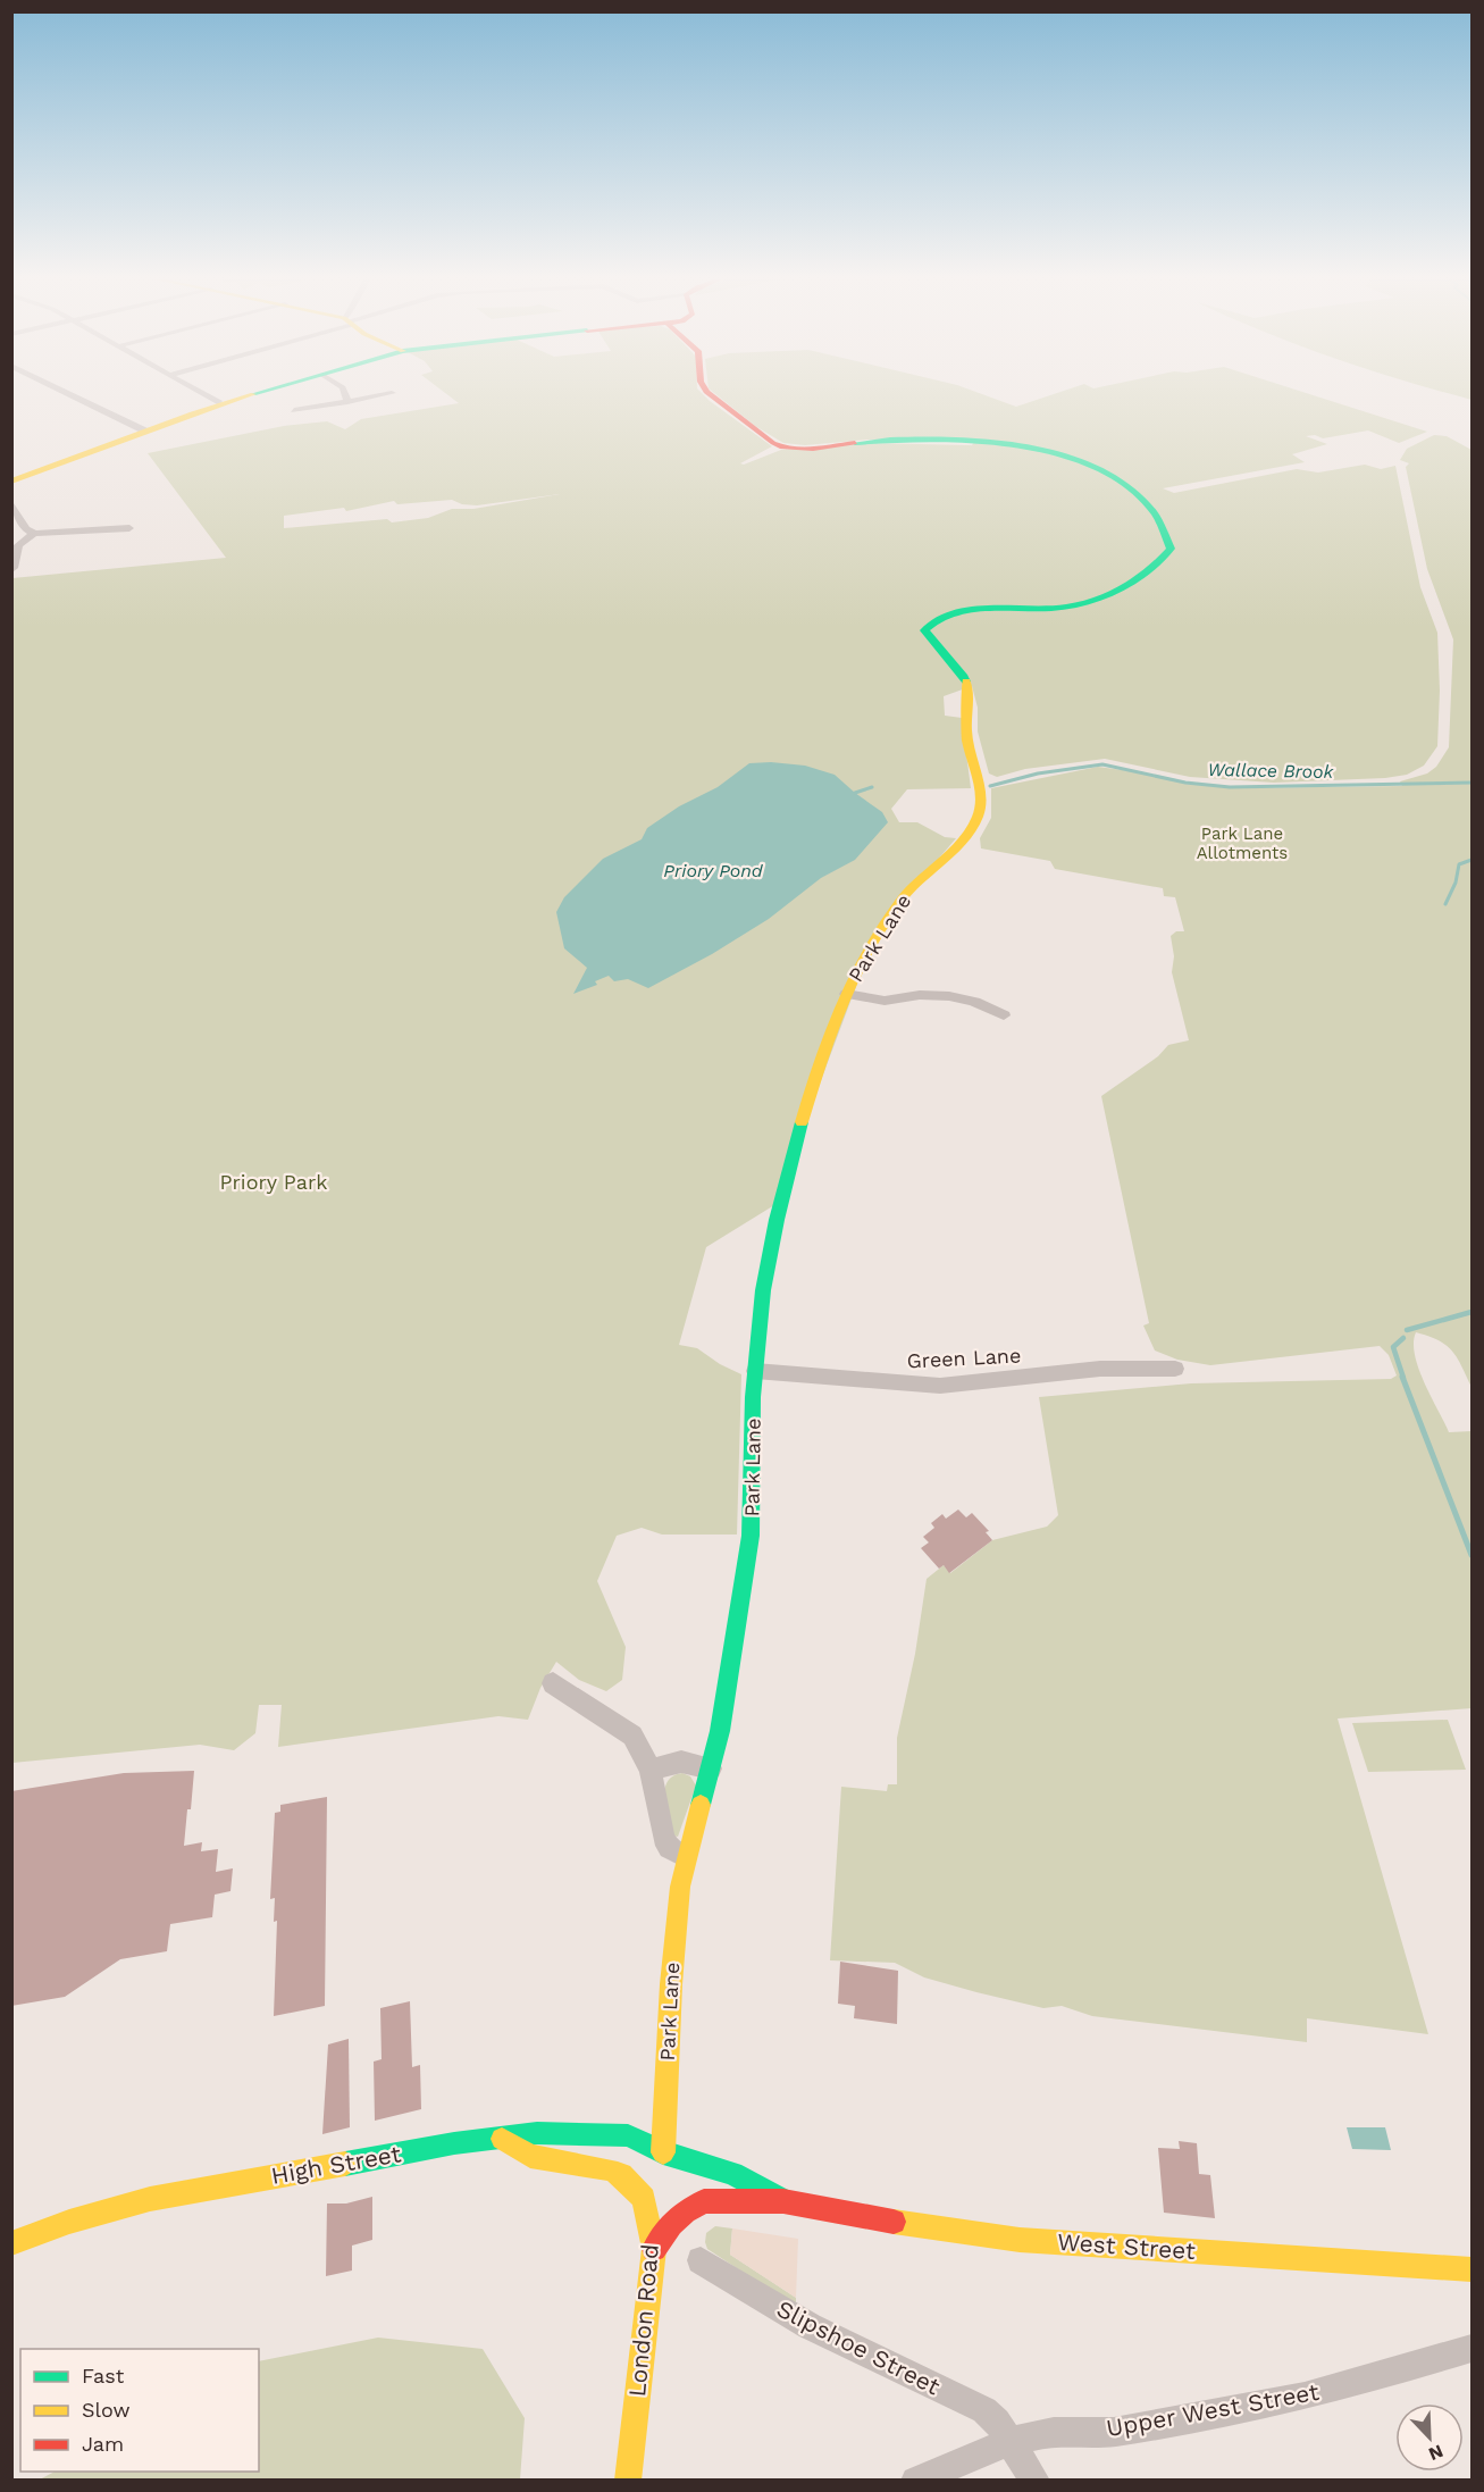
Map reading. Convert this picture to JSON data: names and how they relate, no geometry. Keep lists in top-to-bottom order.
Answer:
{
  "streets": {
    "street": [
      "Park Lane",
      "Green Lane",
      "High Street",
      "West Street",
      "London Road",
      "Slipshoe Street",
      "Upper West Street"
    ]
  },
  "crossings": [
    ["Park Lane", "Green Lane"],
    ["Park Lane", "High Street"],
    ["Park Lane", "West Street"],
    ["High Street", "West Street"],
    ["High Street", "London Road"],
    ["West Street", "London Road"],
    ["Slipshoe Street", "Upper West Street"]
  ],
  "water": ["Wallace Brook", "Priory Pond"],
  "parks": ["Park Lane Allotments", "Priory Park"],
  "legend": ["Fast", "Slow", "Jam"],
  "north": "bottom right"
}
